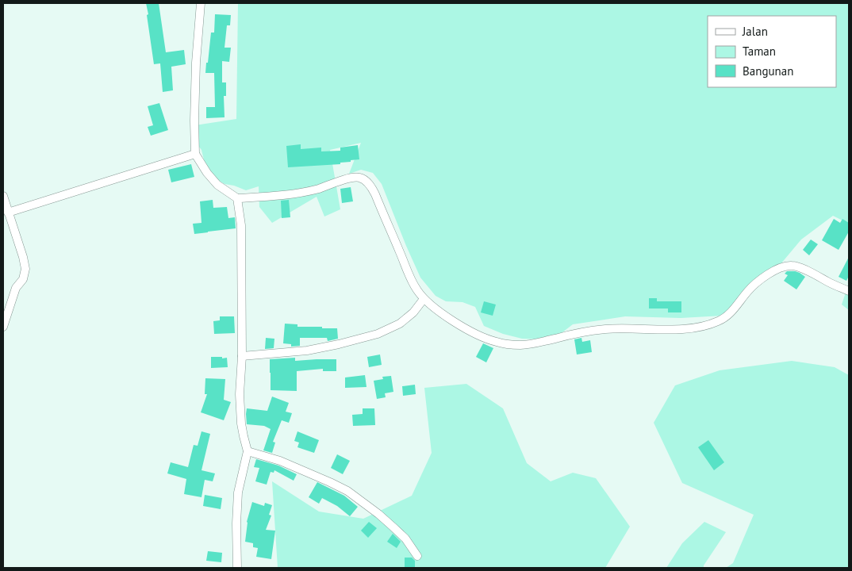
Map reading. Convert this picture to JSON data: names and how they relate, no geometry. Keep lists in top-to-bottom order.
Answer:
{
  "legend": ["Jalan", "Taman", "Bangunan"]
}
